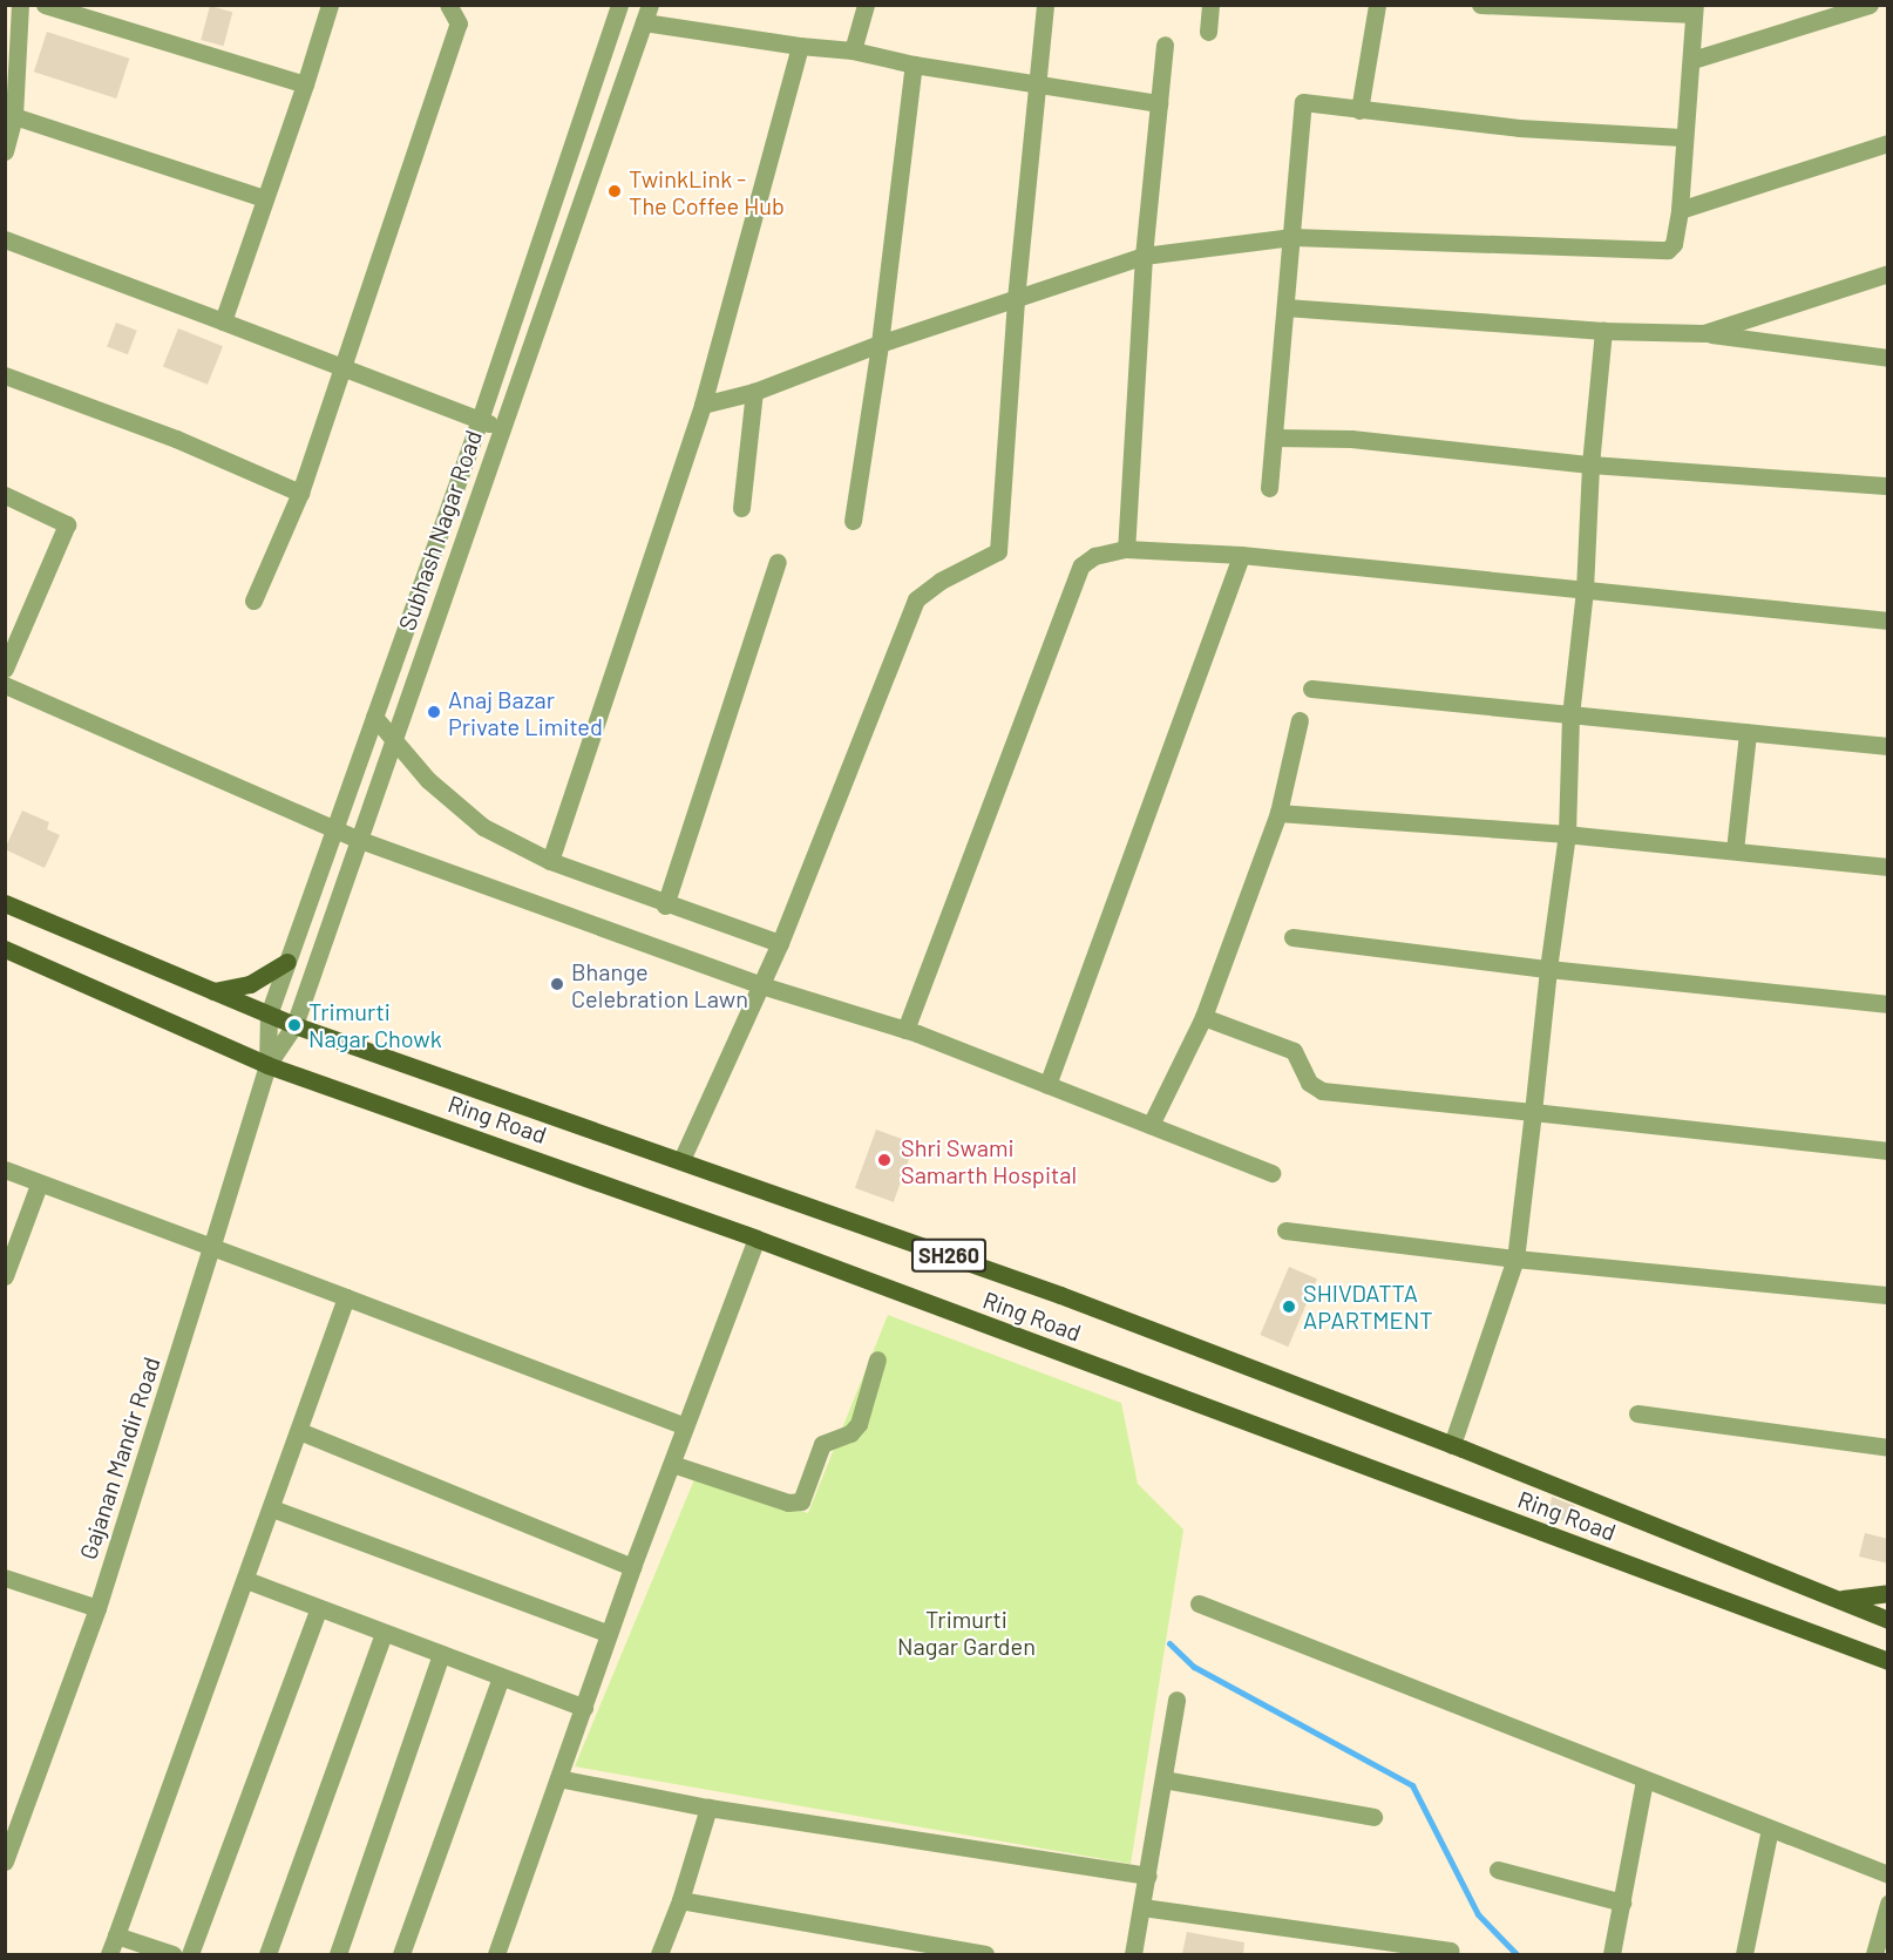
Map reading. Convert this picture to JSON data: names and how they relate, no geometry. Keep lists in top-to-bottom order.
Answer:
{
  "streets": {
    "main road": ["Ring Road", "SH260"],
    "street": ["Subhash Nagar Road", "Gajanan Mandir Road"]
  },
  "crossings": [
    ["Subhash Nagar Road", "Ring Road"],
    ["Subhash Nagar Road", "SH260"],
    ["Subhash Nagar Road", "Gajanan Mandir Road"],
    ["Ring Road", "Gajanan Mandir Road"]
  ],
  "parks": ["Trimurti Nagar Garden"],
  "places": [
    "TwinkLink - The Coffee Hub",
    "Anaj Bazar Private Limited",
    "Bhange Celebration Lawn",
    "Trimurti Nagar Chowk",
    "Shri Swami Samarth Hospital",
    "SHIVDATTA APARTMENT"
  ]
}
